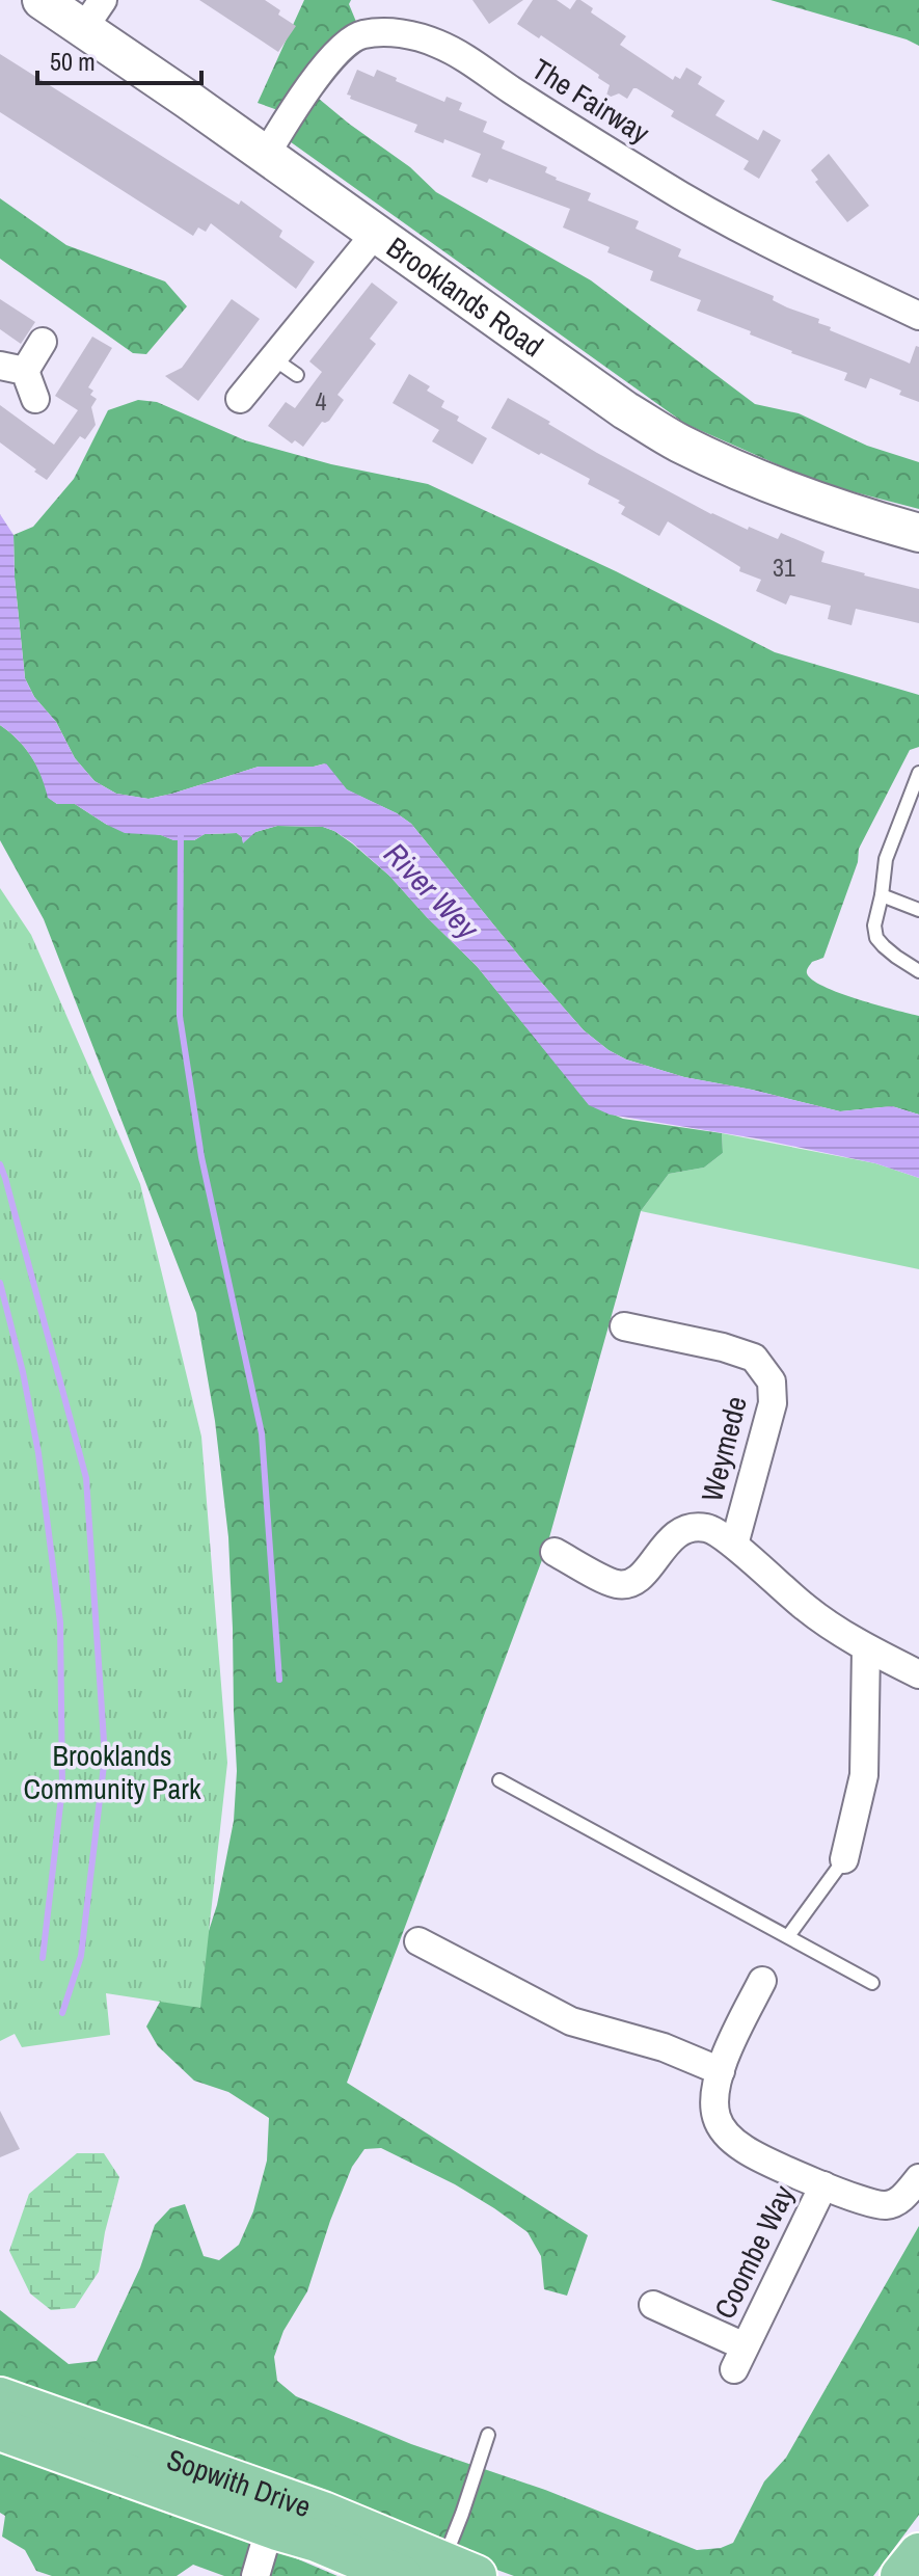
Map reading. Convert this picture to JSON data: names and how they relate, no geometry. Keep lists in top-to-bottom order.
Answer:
{
  "streets": {
    "main road": ["Brooklands Road", "Sopwith Drive"],
    "street": ["The Fairway", "Weymede", "Coombe Way"]
  },
  "crossings": [
    ["The Fairway", "Brooklands Road"]
  ],
  "water": ["River Wey"],
  "parks": ["Brooklands Community Park"],
  "house_numbers": ["4", "31"],
  "scale_bar": "50 m"
}
